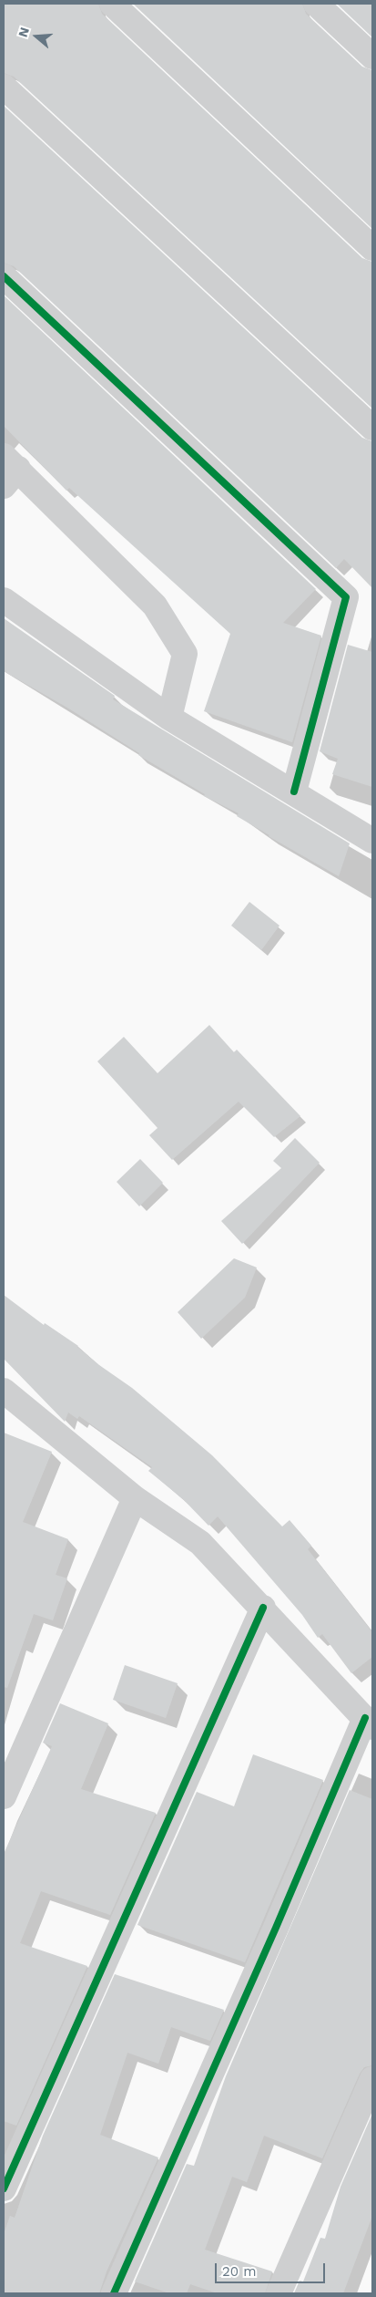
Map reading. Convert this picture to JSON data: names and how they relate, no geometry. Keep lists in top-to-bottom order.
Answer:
{
  "scale_bar": "20 m",
  "north": "left"
}
